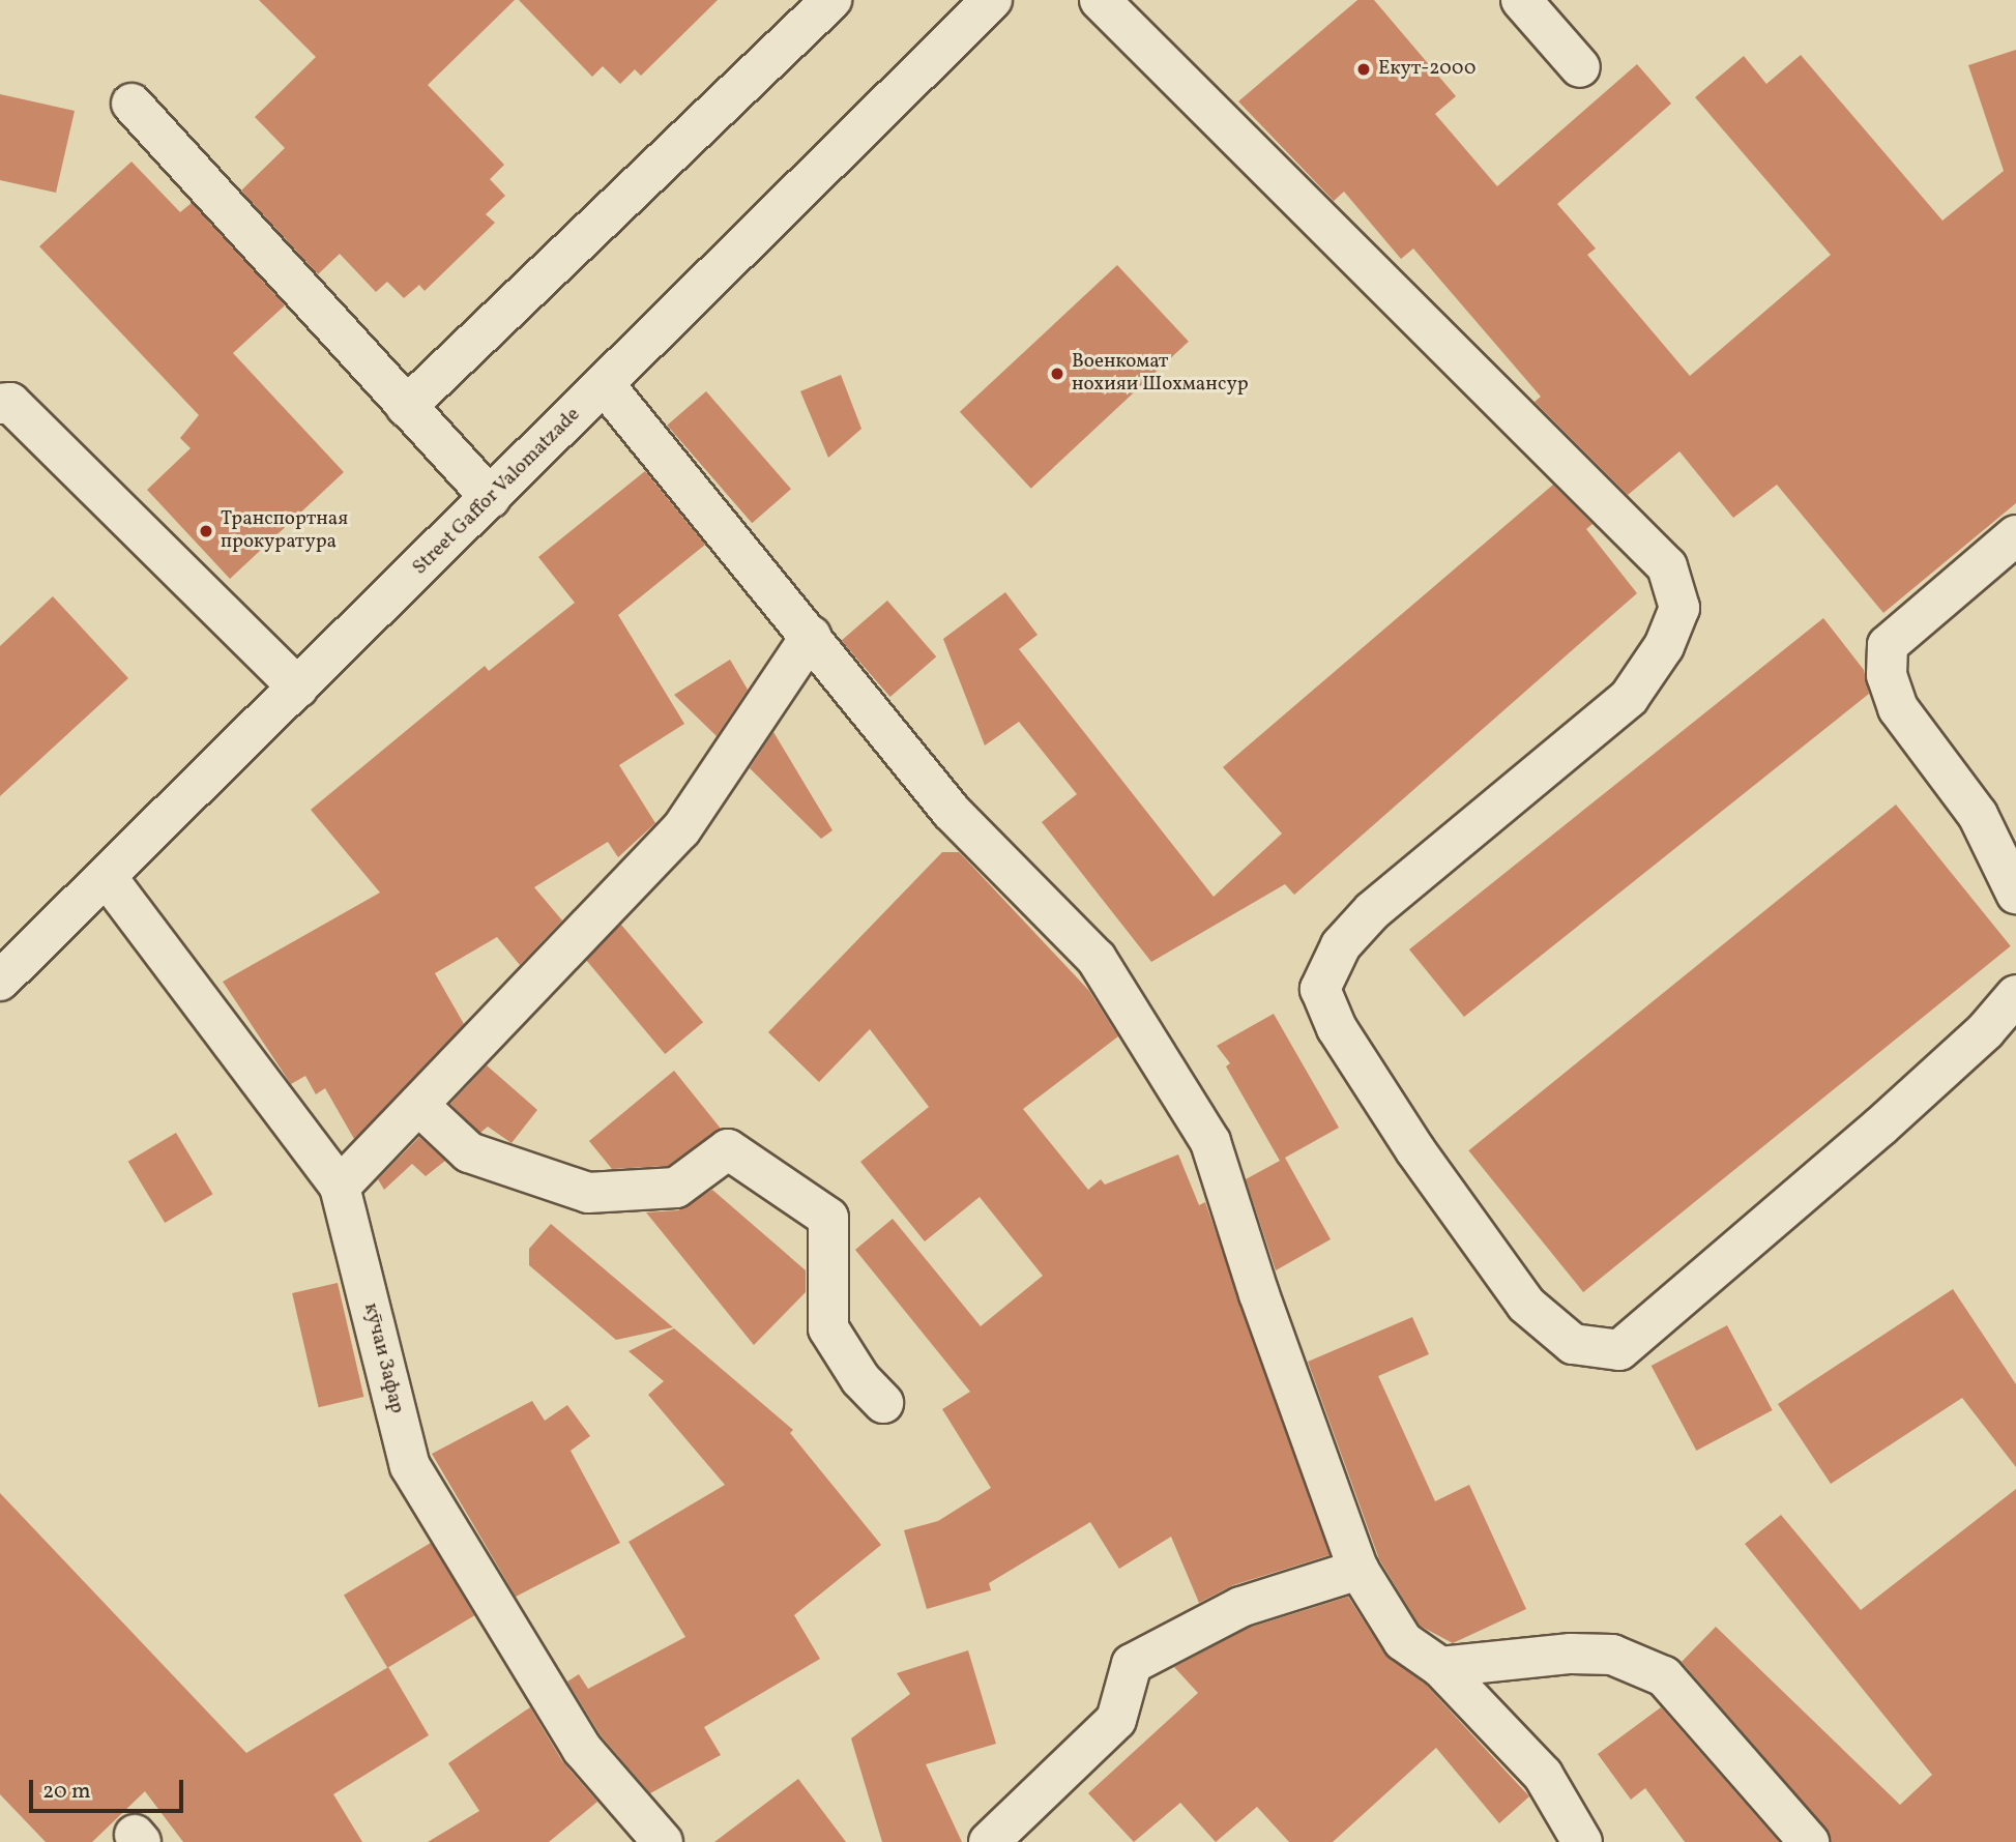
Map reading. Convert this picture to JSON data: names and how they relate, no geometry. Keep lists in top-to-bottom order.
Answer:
{
  "streets": {
    "street": ["Street Gaffor Valomatzade", "кӯчаи Зафар"]
  },
  "crossings": [
    ["Street Gaffor Valomatzade", "кӯчаи Зафар"]
  ],
  "places": ["Екут-2000", "Военкомат нохияи Шохмансур", "Транспортная прокуратура"],
  "scale_bar": "20 m"
}
